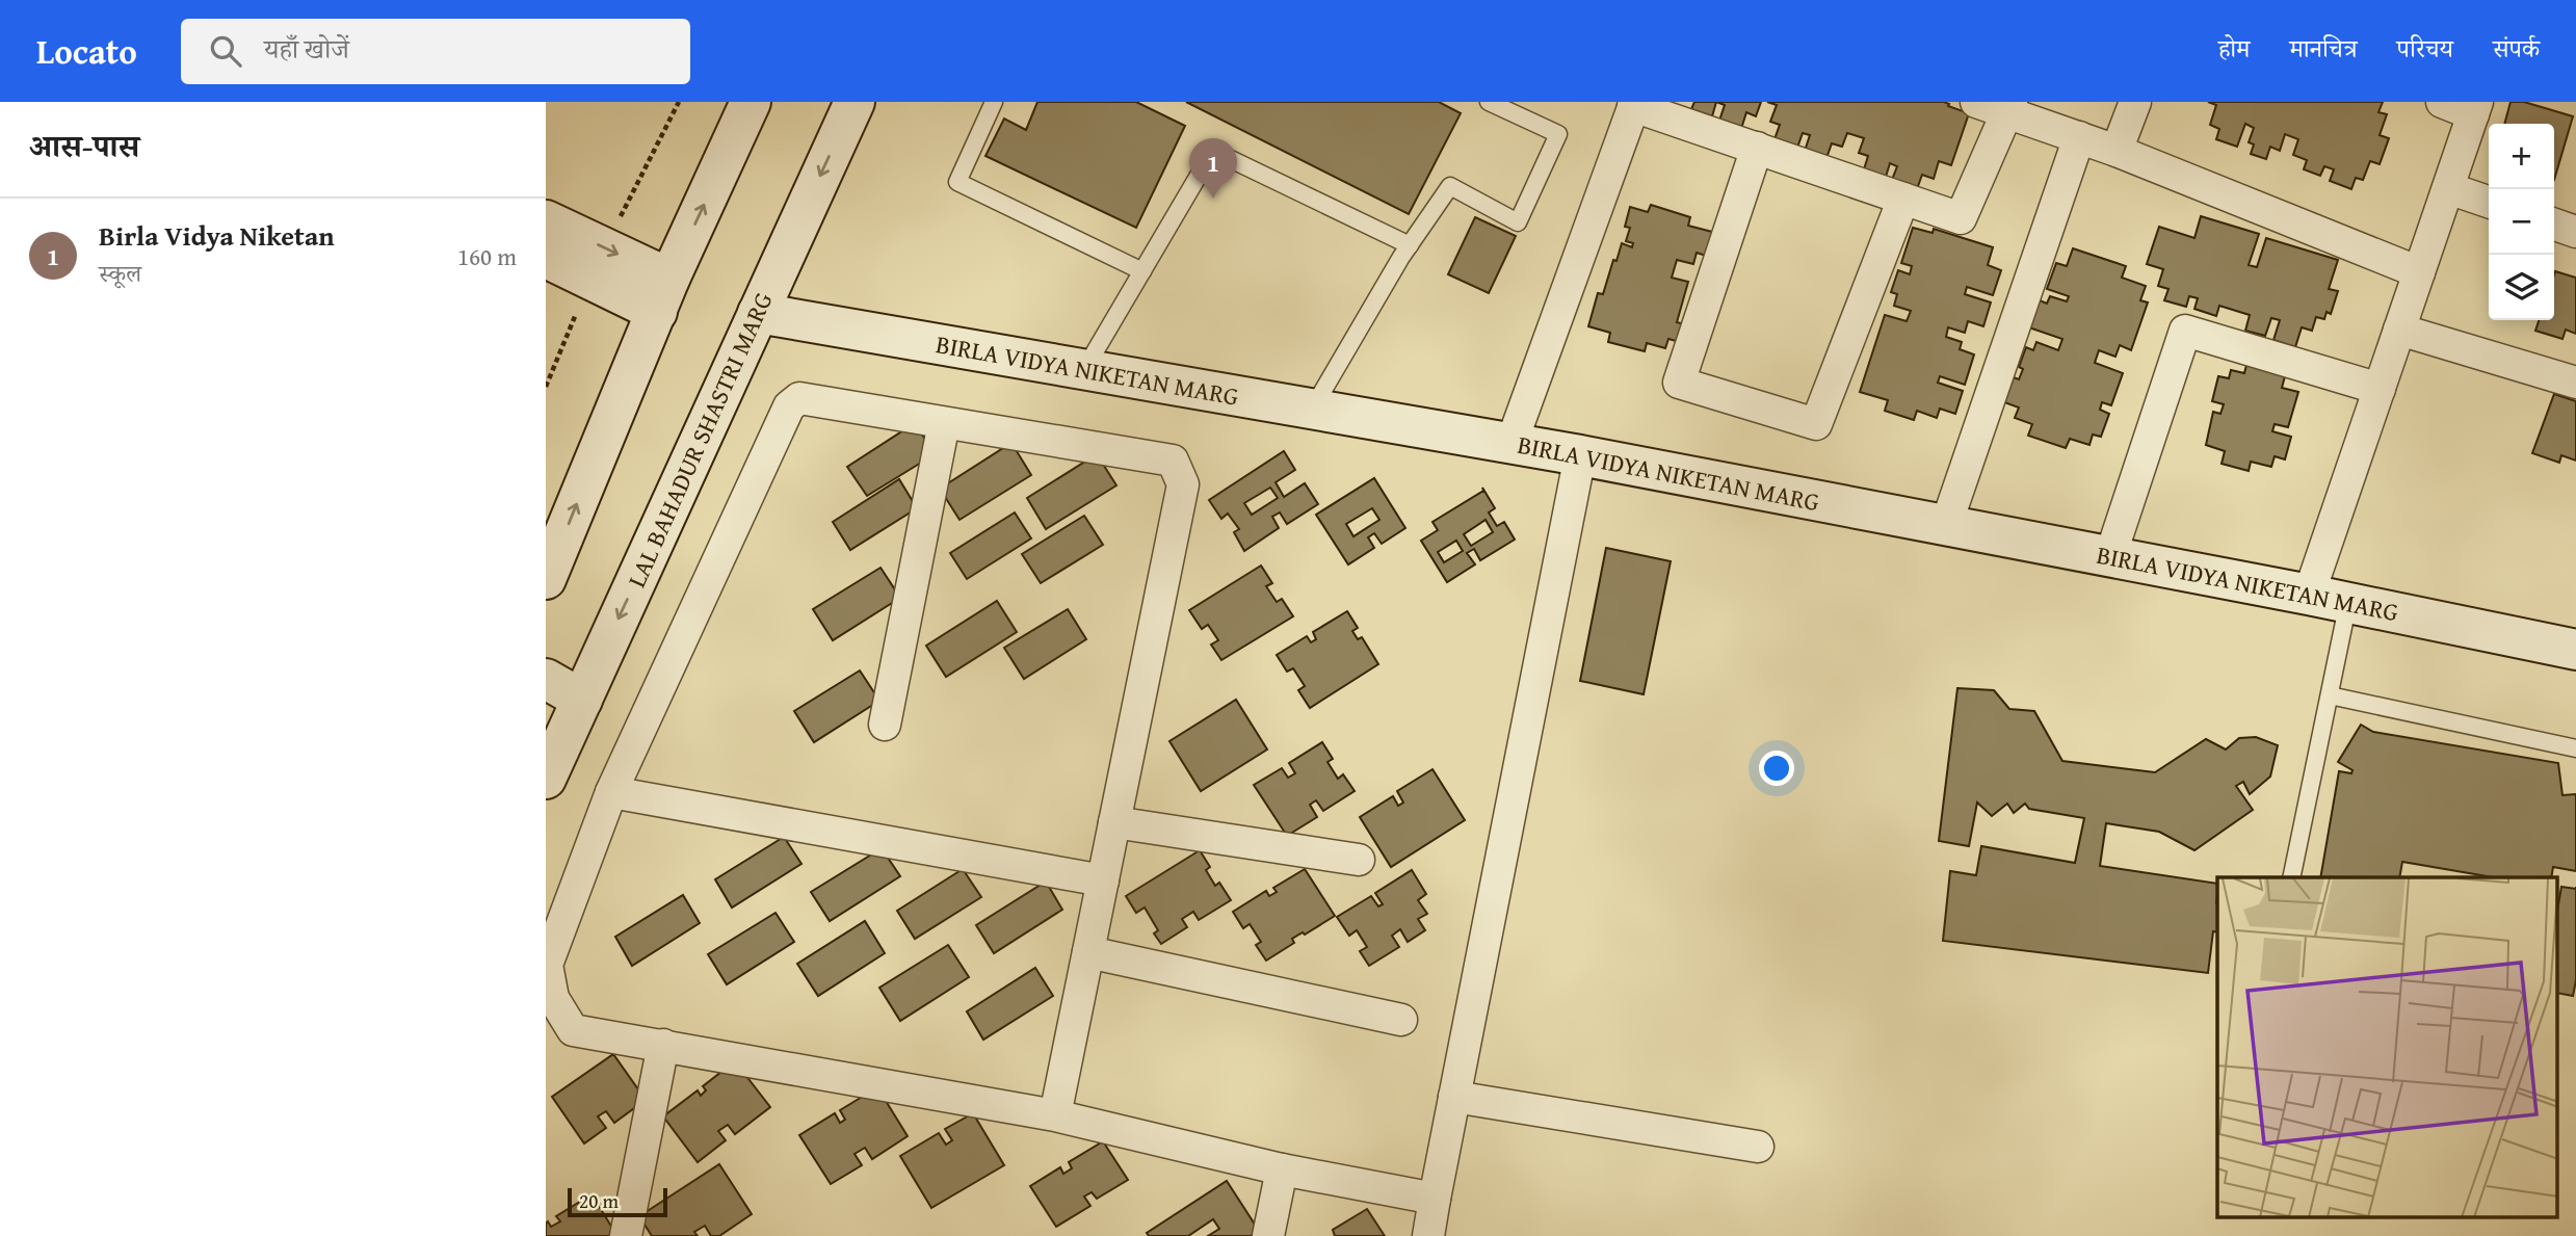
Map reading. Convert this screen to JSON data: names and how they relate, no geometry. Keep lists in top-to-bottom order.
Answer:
{
  "streets": {
    "street": ["BIRLA VIDYA NIKETAN MARG", "LAL BAHADUR SHASTRI MARG"]
  },
  "crossings": [
    ["BIRLA VIDYA NIKETAN MARG", "LAL BAHADUR SHASTRI MARG"]
  ],
  "scale_bar": "20 m",
  "page": {
    "header": "Locato",
    "search": "यहाँ खोजें",
    "nav": [
      "होम",
      "मानचित्र",
      "परिचय",
      "संपर्क"
    ],
    "heading": "आस-पास",
    "map_buttons": ["+", "−"],
    "pins": "1",
    "list": [
      {
        "mark": "1",
        "name": "Birla Vidya Niketan",
        "note": "स्कूल",
        "value": "160 m"
      }
    ],
    "scale": "20 m"
  }
}
